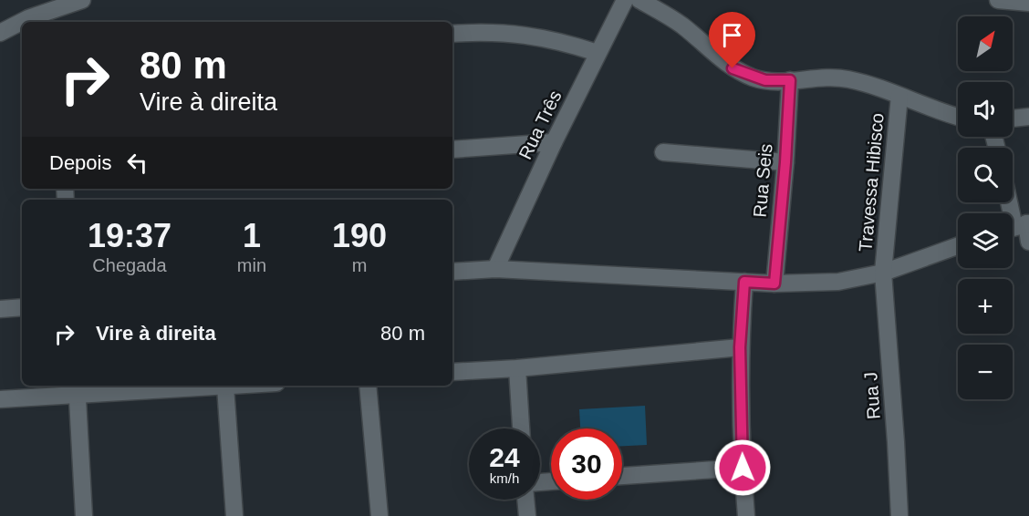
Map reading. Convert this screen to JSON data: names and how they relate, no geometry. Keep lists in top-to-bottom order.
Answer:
{
  "streets": {
    "street": [
      "Rua Três",
      "Rua Seis",
      "Travessa Hibisco",
      "Rua J"
    ]
  },
  "crossings": [
    ["Travessa Hibisco", "Rua J"]
  ],
  "north": "top right",
  "page": {
    "map_buttons": ["+", "−"],
    "turn": ["80 m", "Vire à direita"],
    "then": "Depois",
    "eta": [
      "19:37",
      "Chegada",
      "1",
      "min",
      "190",
      "m"
    ],
    "list": [
      {
        "name": "Vire à direita",
        "value": "80 m"
      }
    ],
    "speed": "24 km/h",
    "limit": "30"
  }
}
